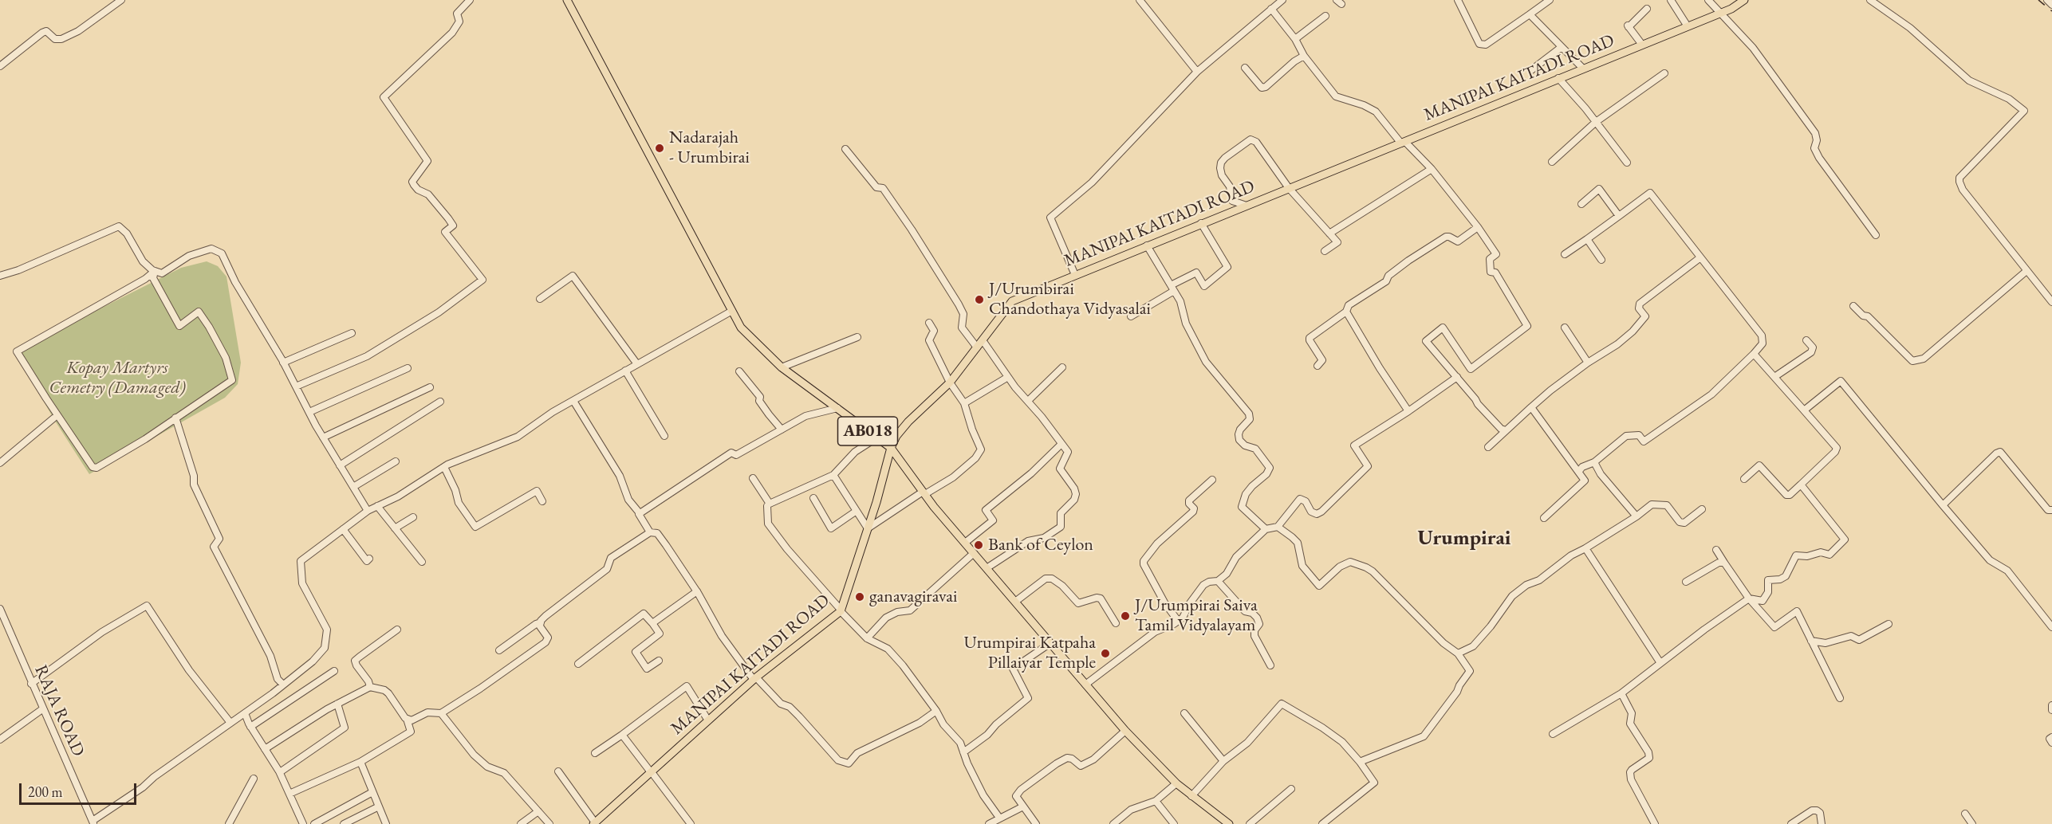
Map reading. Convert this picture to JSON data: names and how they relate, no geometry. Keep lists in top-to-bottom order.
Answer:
{
  "streets": {
    "main road": ["MANIPAI KAITADI ROAD", "AB018"],
    "street": ["RAJA ROAD"]
  },
  "crossings": [
    ["MANIPAI KAITADI ROAD", "AB018"]
  ],
  "districts": ["Urumpirai"],
  "parks": ["Kopay Martyrs Cemetry (Damaged)"],
  "places": [
    "Nadarajah - Urumbirai",
    "J/Urumbirai Chandothaya Vidyasalai",
    "Bank of Ceylon",
    "ganavagiravai",
    "J/Urumpirai Saiva Tamil Vidyalayam",
    "Urumpirai Katpaha Pillaiyar Temple"
  ],
  "scale_bar": "200 m"
}
